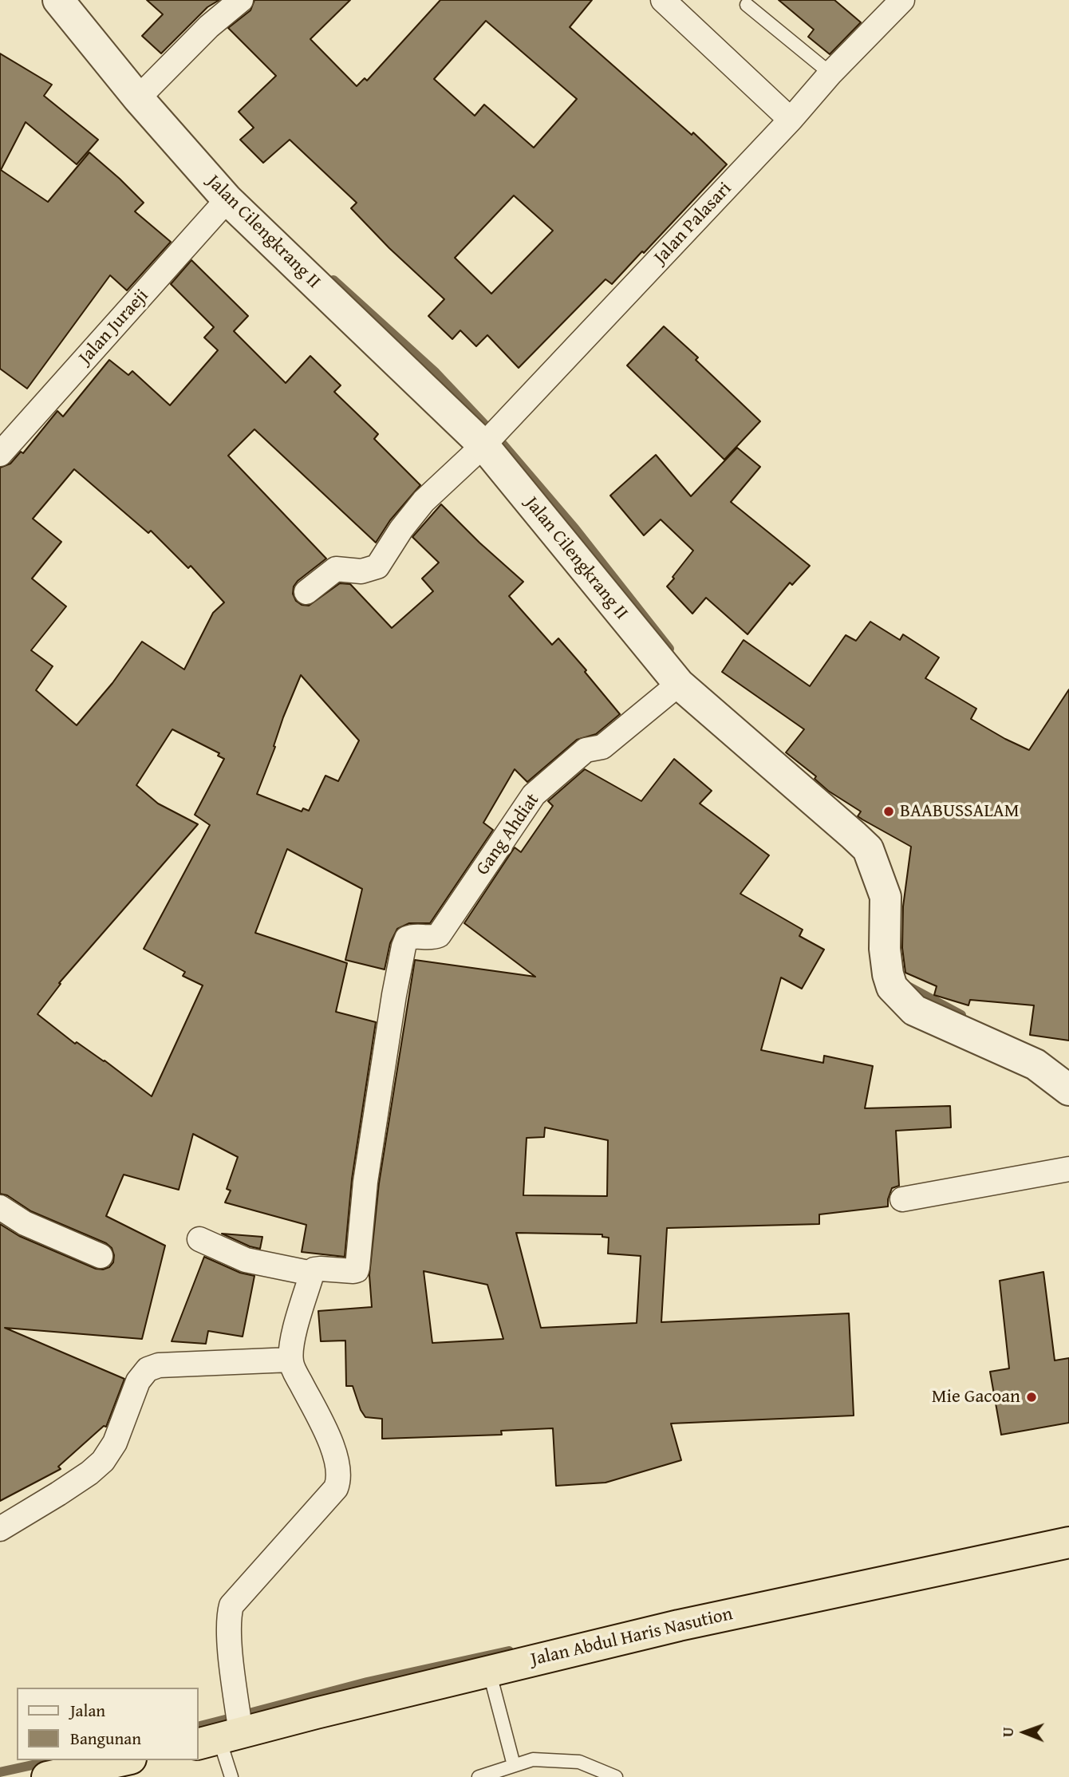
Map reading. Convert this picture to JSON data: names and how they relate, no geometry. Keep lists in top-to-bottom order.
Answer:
{
  "streets": {
    "highway": ["Jalan Abdul Haris Nasution"],
    "street": [
      "Jalan Palasari",
      "Jalan Cilengkrang II",
      "Jalan Juraeji",
      "Gang Ahdiat"
    ]
  },
  "crossings": [
    ["Jalan Palasari", "Jalan Cilengkrang II"],
    ["Jalan Cilengkrang II", "Jalan Juraeji"],
    ["Jalan Cilengkrang II", "Gang Ahdiat"]
  ],
  "places": ["BAABUSSALAM", "Mie Gacoan"],
  "legend": ["Jalan", "Bangunan"],
  "north": "left"
}
